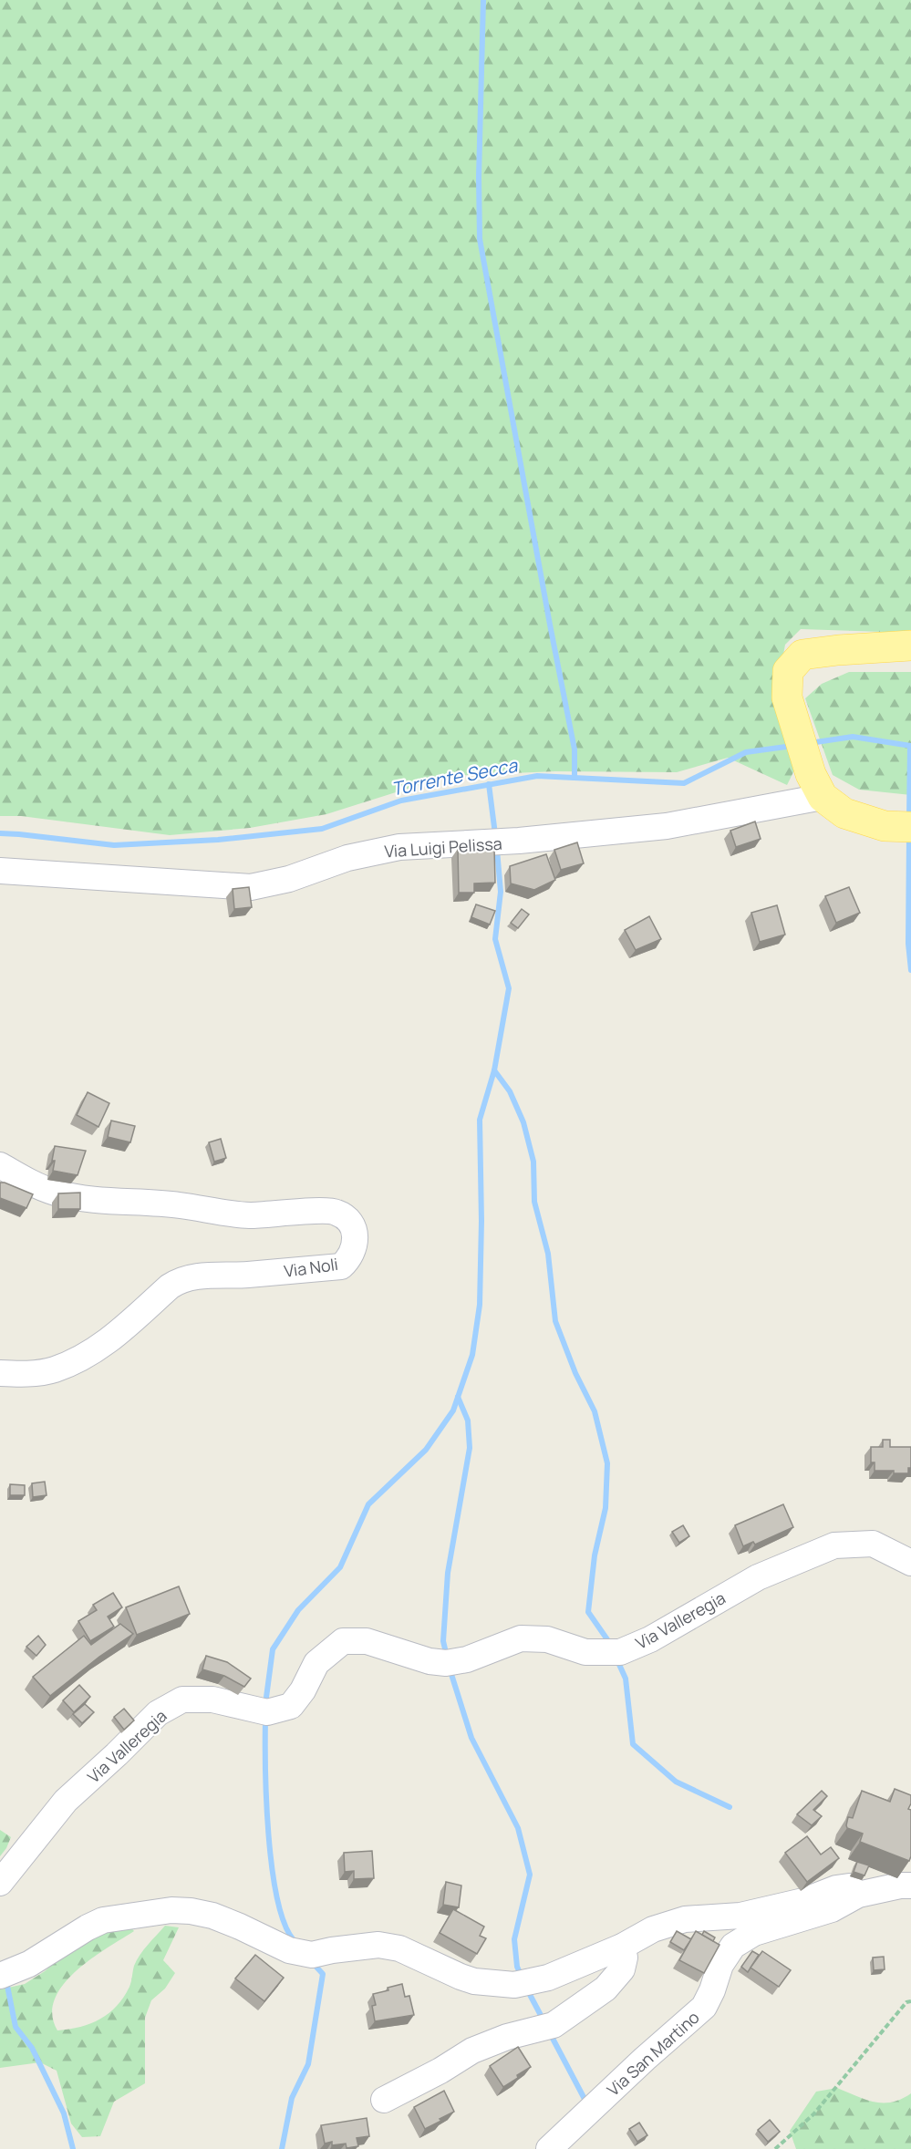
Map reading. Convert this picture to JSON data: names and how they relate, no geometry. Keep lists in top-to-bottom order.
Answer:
{
  "streets": {
    "street": [
      "Via Luigi Pelissa",
      "Via Noli",
      "Via Valleregia",
      "Via San Martino"
    ]
  },
  "water": ["Torrente Secca"]
}
